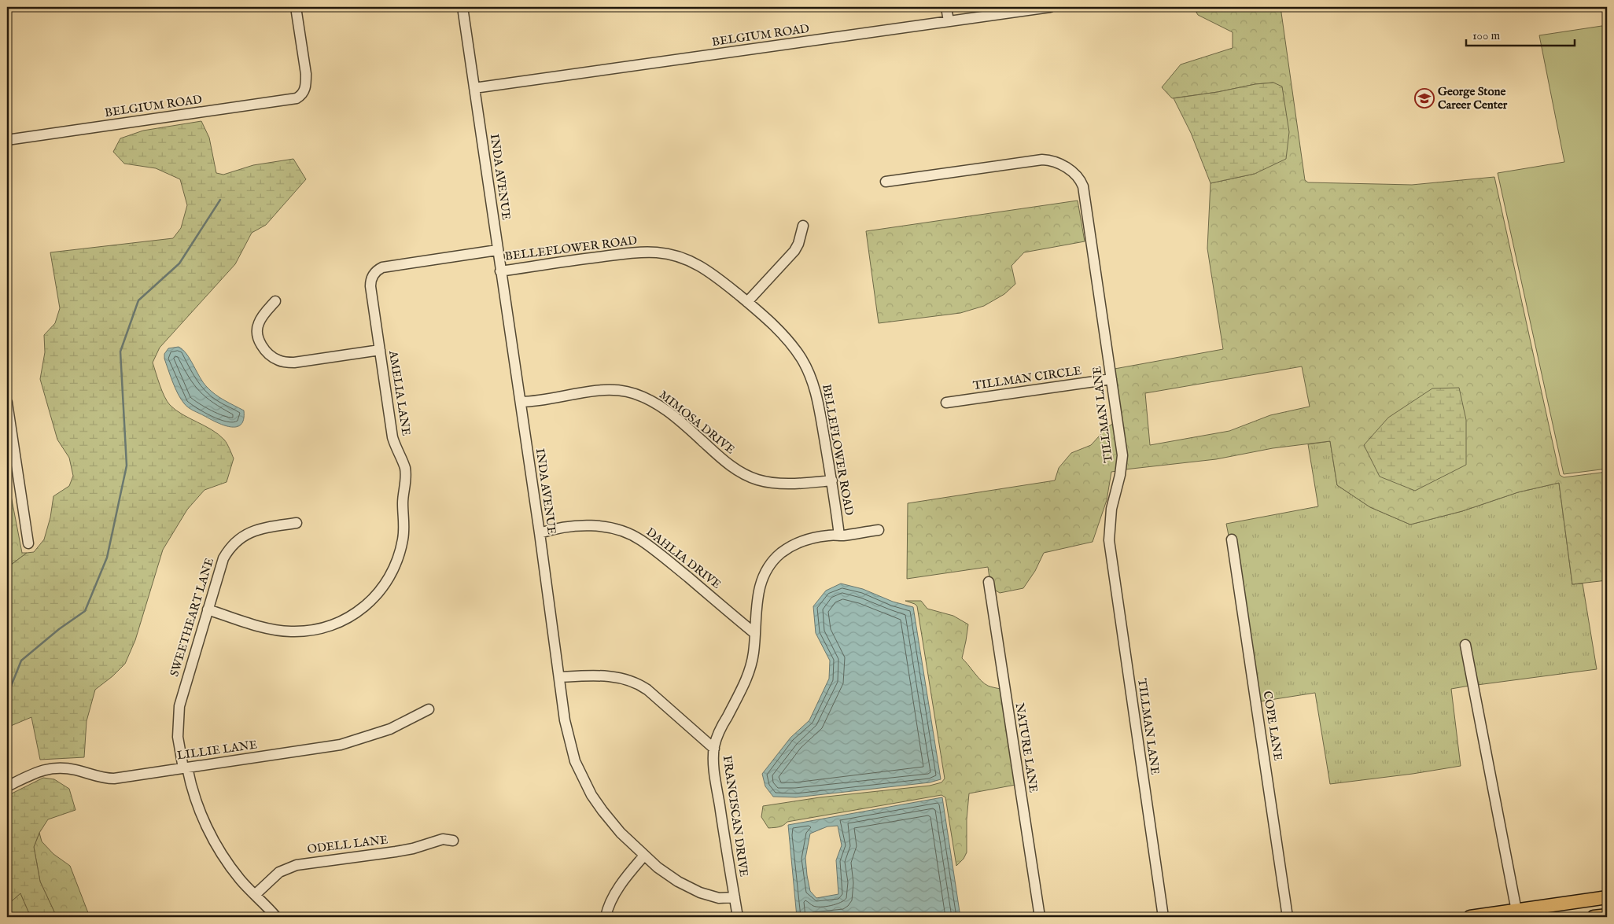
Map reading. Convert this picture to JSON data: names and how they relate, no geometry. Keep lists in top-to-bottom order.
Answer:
{
  "streets": {
    "street": [
      "BELGIUM ROAD",
      "INDA AVENUE",
      "BELLEFLOWER ROAD",
      "TILLMAN CIRCLE",
      "AMELIA LANE",
      "TILLMAN LANE",
      "MIMOSA DRIVE",
      "DAHLIA DRIVE",
      "SWEETHEART LANE",
      "COPE LANE",
      "NATURE LANE",
      "LILLIE LANE",
      "FRANCISCAN DRIVE",
      "ODELL LANE"
    ]
  },
  "crossings": [
    ["BELGIUM ROAD", "INDA AVENUE"],
    ["INDA AVENUE", "BELLEFLOWER ROAD"],
    ["INDA AVENUE", "AMELIA LANE"],
    ["INDA AVENUE", "MIMOSA DRIVE"],
    ["INDA AVENUE", "DAHLIA DRIVE"],
    ["INDA AVENUE", "FRANCISCAN DRIVE"],
    ["BELLEFLOWER ROAD", "MIMOSA DRIVE"],
    ["BELLEFLOWER ROAD", "FRANCISCAN DRIVE"],
    ["TILLMAN CIRCLE", "TILLMAN LANE"],
    ["AMELIA LANE", "SWEETHEART LANE"],
    ["DAHLIA DRIVE", "FRANCISCAN DRIVE"],
    ["SWEETHEART LANE", "LILLIE LANE"],
    ["SWEETHEART LANE", "ODELL LANE"]
  ],
  "places": {
    "school or university": ["George Stone Career Center"]
  },
  "scale_bar": "100 m"
}
